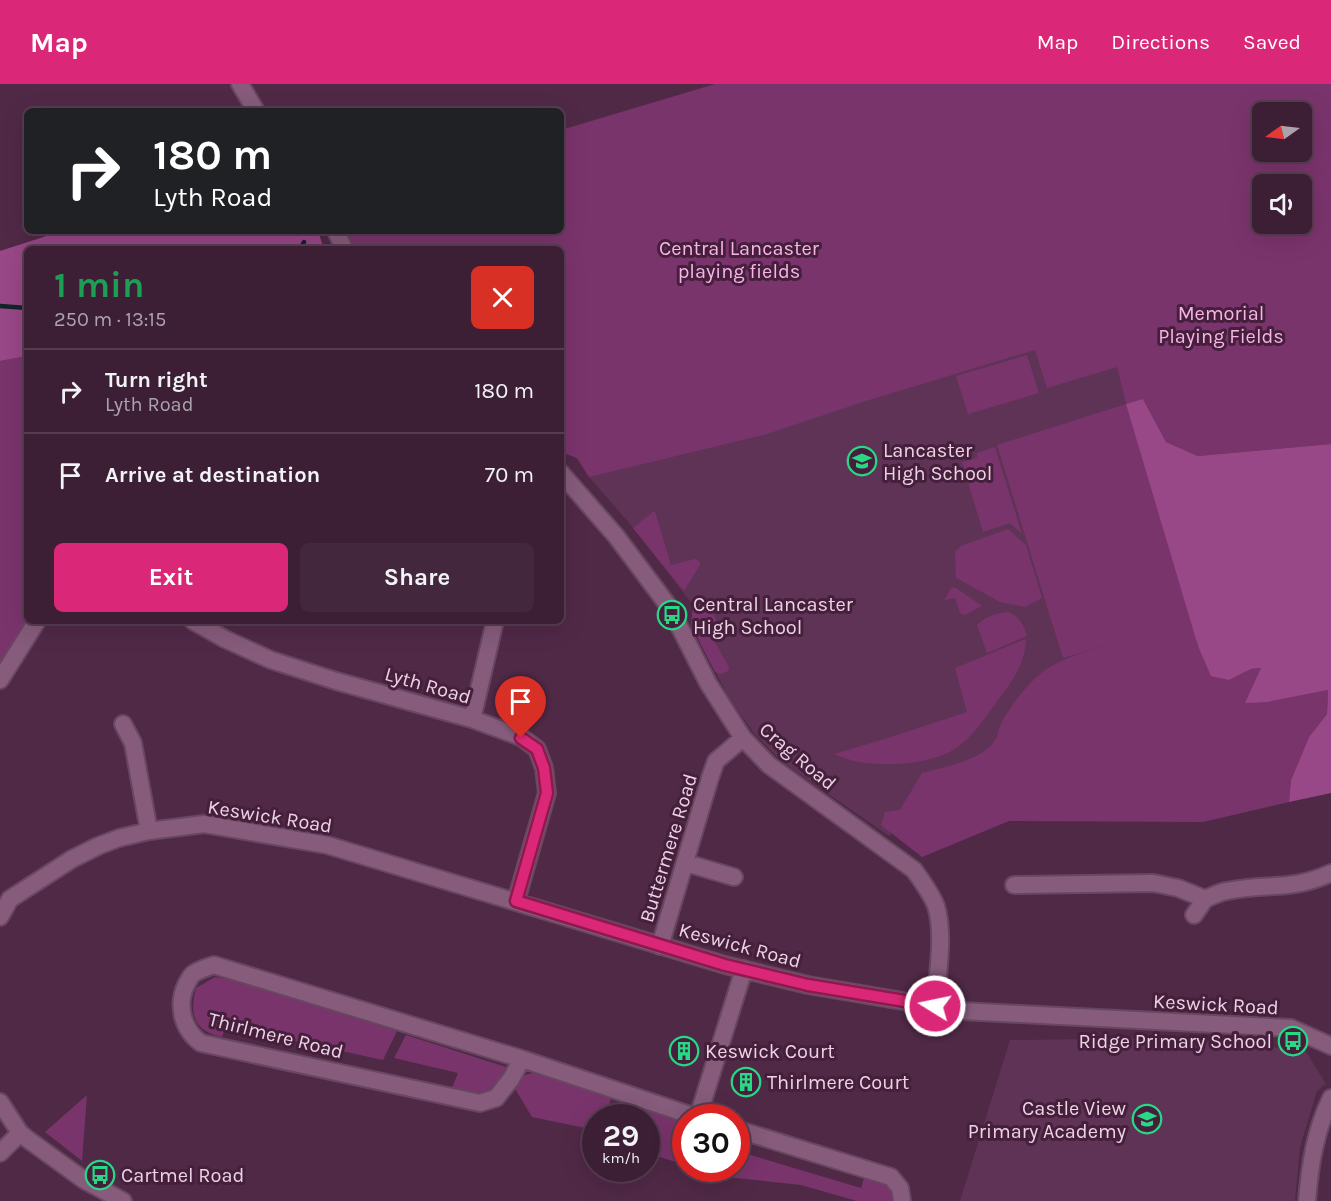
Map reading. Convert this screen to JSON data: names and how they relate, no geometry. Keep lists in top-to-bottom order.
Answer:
{
  "streets": {
    "street": [
      "Lyth Road",
      "Crag Road",
      "Keswick Road",
      "Buttermere Road",
      "Thirlmere Road"
    ]
  },
  "crossings": [
    ["Lyth Road", "Keswick Road"],
    ["Crag Road", "Keswick Road"],
    ["Crag Road", "Buttermere Road"],
    ["Keswick Road", "Buttermere Road"]
  ],
  "parks": ["Central Lancaster playing fields", "Memorial Playing Fields"],
  "places": {
    "school or university": ["Lancaster High School", "Castle View Primary Academy"],
    "bus stop": ["Central Lancaster High School", "Ridge Primary School", "Cartmel Road"],
    "building": ["Keswick Court", "Thirlmere Court"]
  },
  "north": "left",
  "page": {
    "header": "Map",
    "nav": ["Map", "Directions", "Saved"],
    "turn": ["180 m", "Lyth Road"],
    "heading": ["1 min", "250 m · 13:15"],
    "list": [
      {
        "name": "Turn right",
        "note": "Lyth Road",
        "value": "180 m"
      },
      {
        "name": "Arrive at destination",
        "value": "70 m"
      }
    ],
    "buttons": ["Exit", "Share"],
    "speed": "29 km/h",
    "limit": "30"
  }
}
